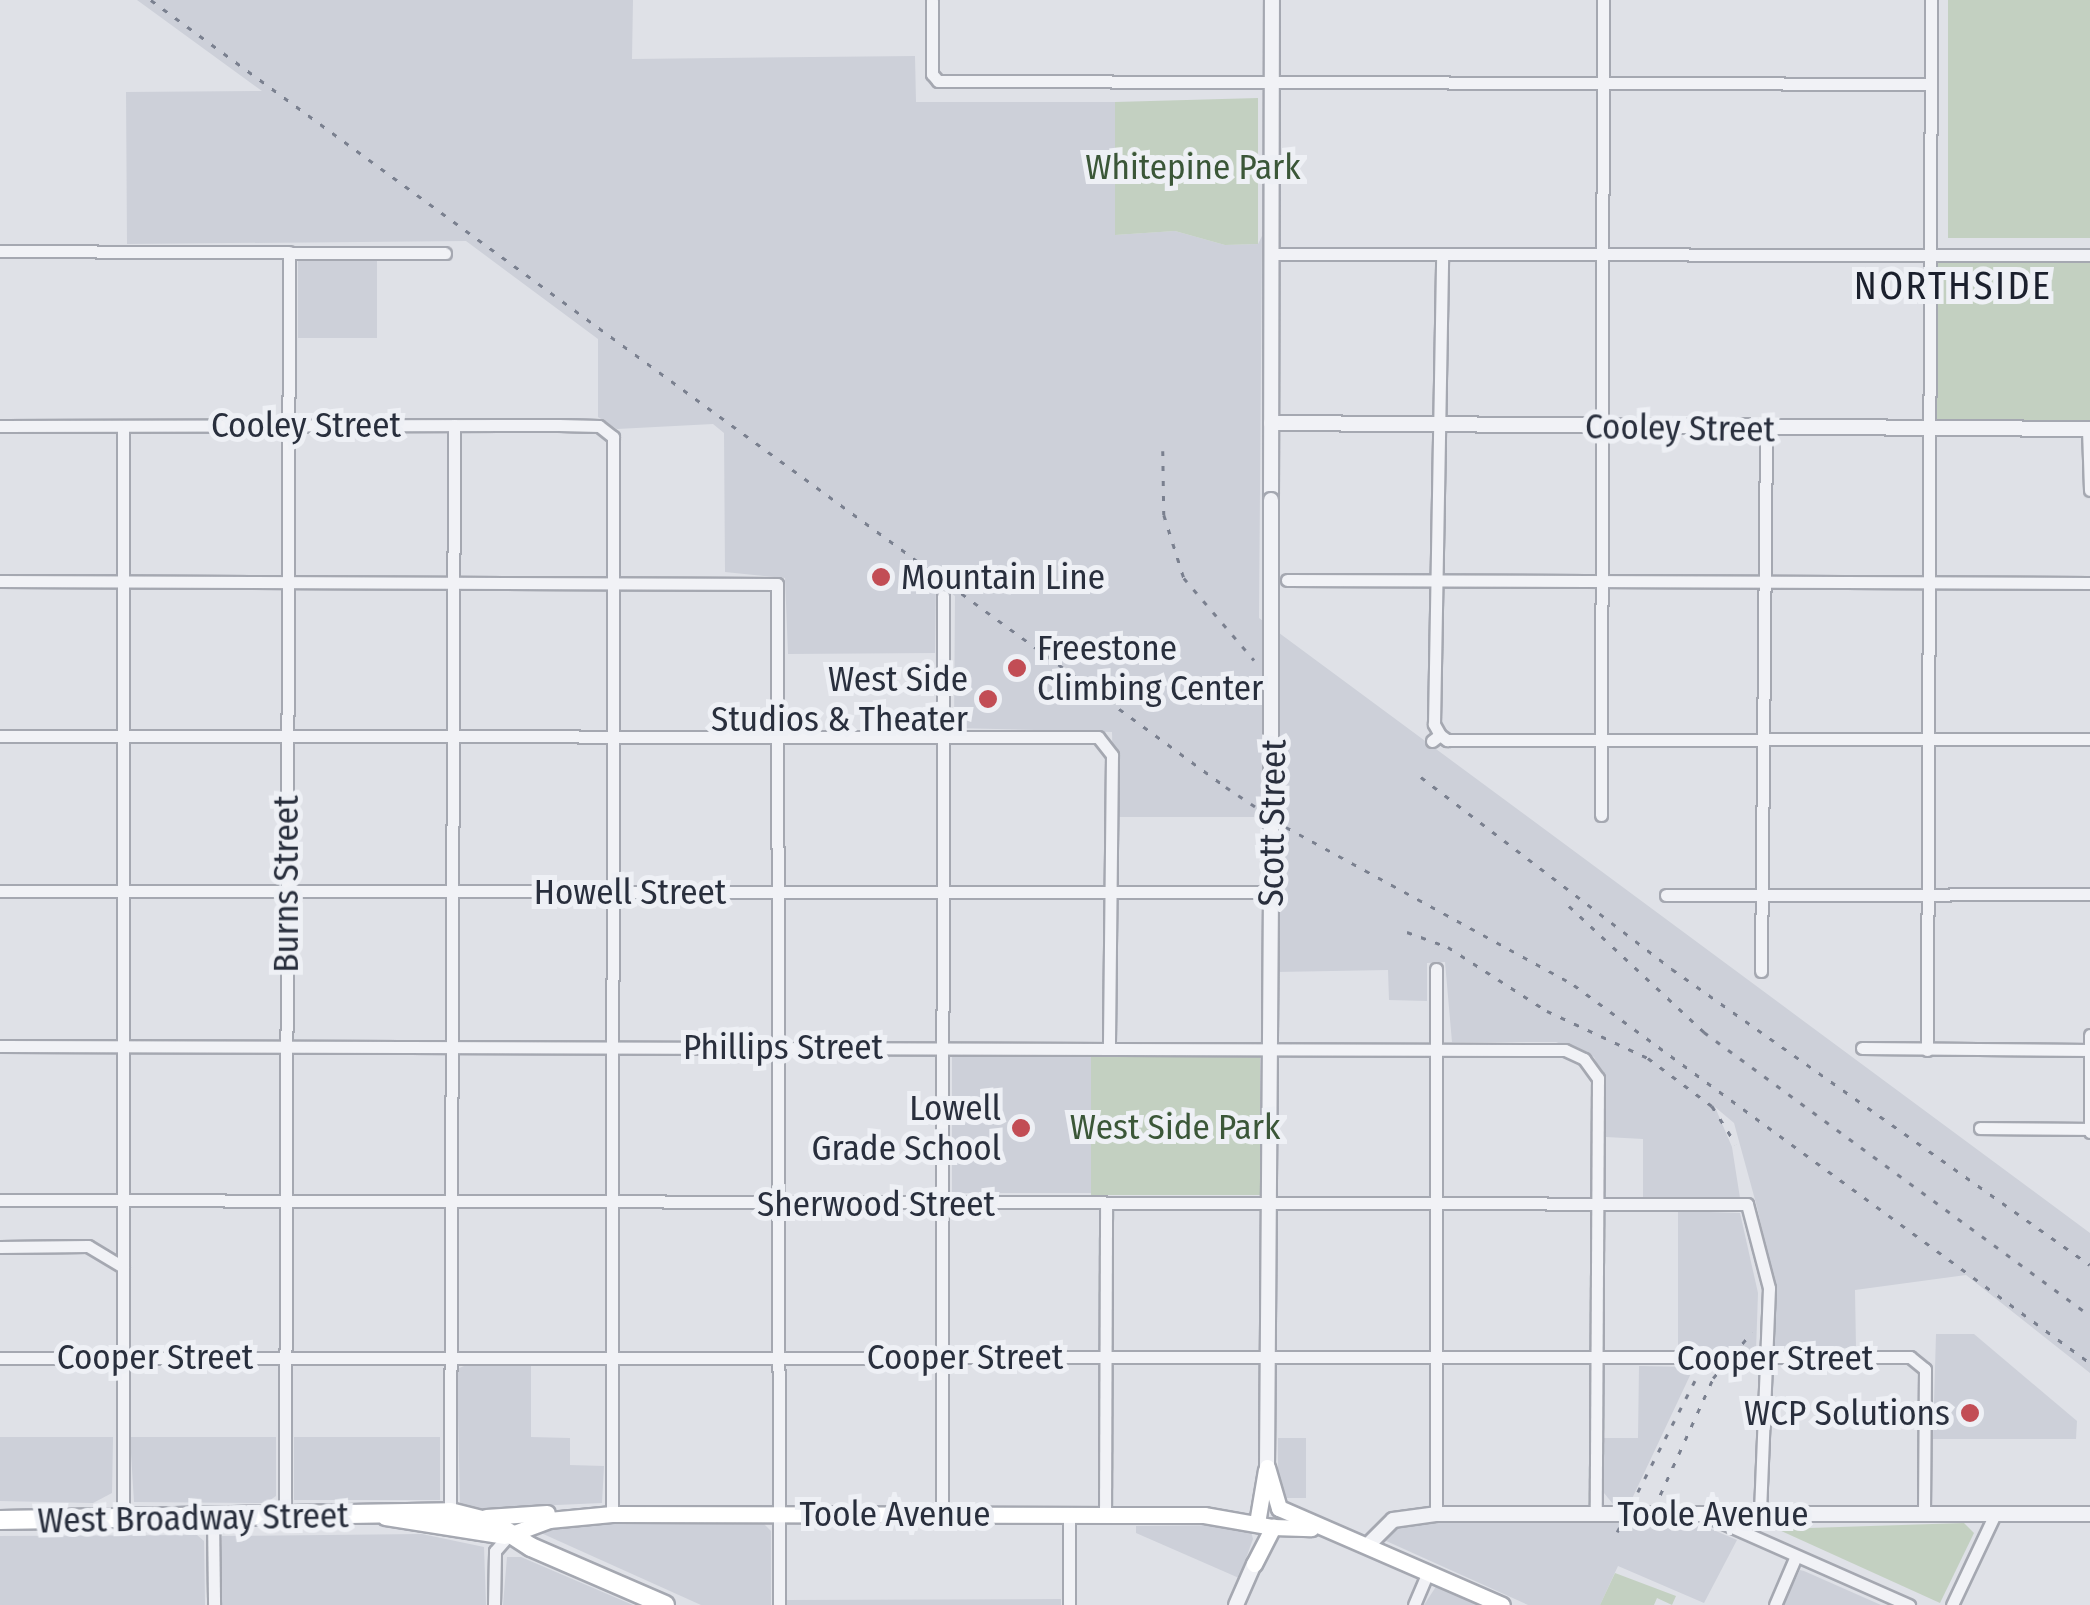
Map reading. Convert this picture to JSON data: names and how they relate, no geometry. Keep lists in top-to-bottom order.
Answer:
{
  "streets": {
    "main road": ["Toole Avenue", "West Broadway Street"],
    "street": [
      "Cooley Street",
      "Scott Street",
      "Burns Street",
      "Howell Street",
      "Phillips Street",
      "Sherwood Street",
      "Cooper Street"
    ]
  },
  "crossings": [
    ["Cooley Street", "Scott Street"],
    ["Cooley Street", "Burns Street"],
    ["Scott Street", "Howell Street"],
    ["Scott Street", "Phillips Street"],
    ["Scott Street", "Sherwood Street"],
    ["Scott Street", "Cooper Street"],
    ["Burns Street", "Howell Street"],
    ["Burns Street", "Phillips Street"],
    ["Burns Street", "Sherwood Street"],
    ["Burns Street", "Cooper Street"],
    ["Burns Street", "West Broadway Street"],
    ["Phillips Street", "Sherwood Street"],
    ["Sherwood Street", "Cooper Street"],
    ["Cooper Street", "Toole Avenue"],
    ["Toole Avenue", "West Broadway Street"]
  ],
  "districts": ["NORTHSIDE"],
  "parks": ["Whitepine Park", "West Side Park"],
  "places": [
    "Mountain Line",
    "Freestone Climbing Center",
    "West Side Studios & Theater",
    "Lowell Grade School",
    "WCP Solutions"
  ]
}
